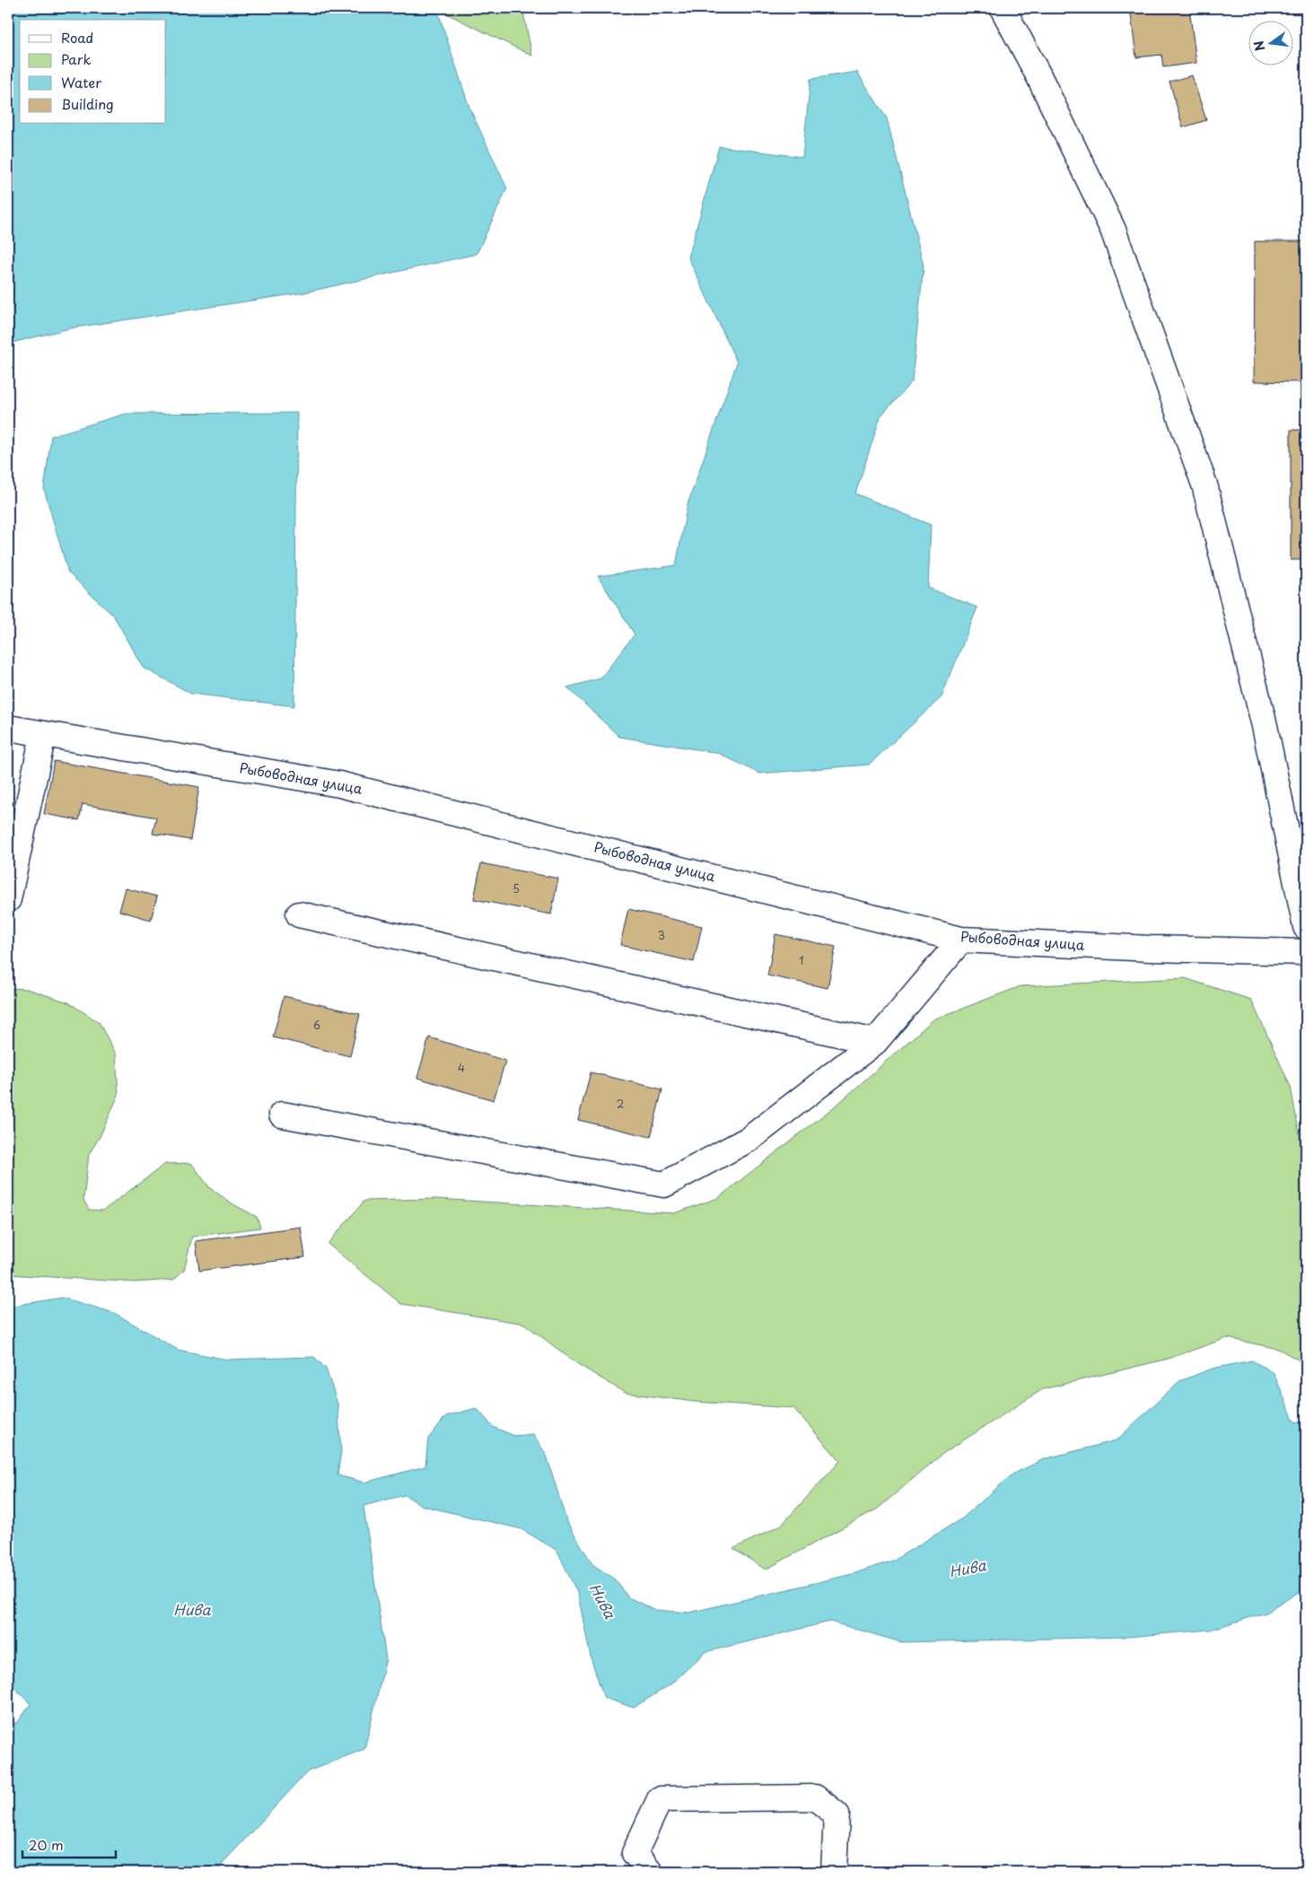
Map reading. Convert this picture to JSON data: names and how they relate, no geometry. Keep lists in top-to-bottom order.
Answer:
{
  "streets": {
    "street": ["Рыбоводная улица"]
  },
  "water": ["Нива"],
  "house_numbers": [
    "5",
    "3",
    "1",
    "6",
    "4",
    "2"
  ],
  "legend": [
    "Road",
    "Park",
    "Water",
    "Building"
  ],
  "scale_bar": "20 m",
  "north": "left"
}
